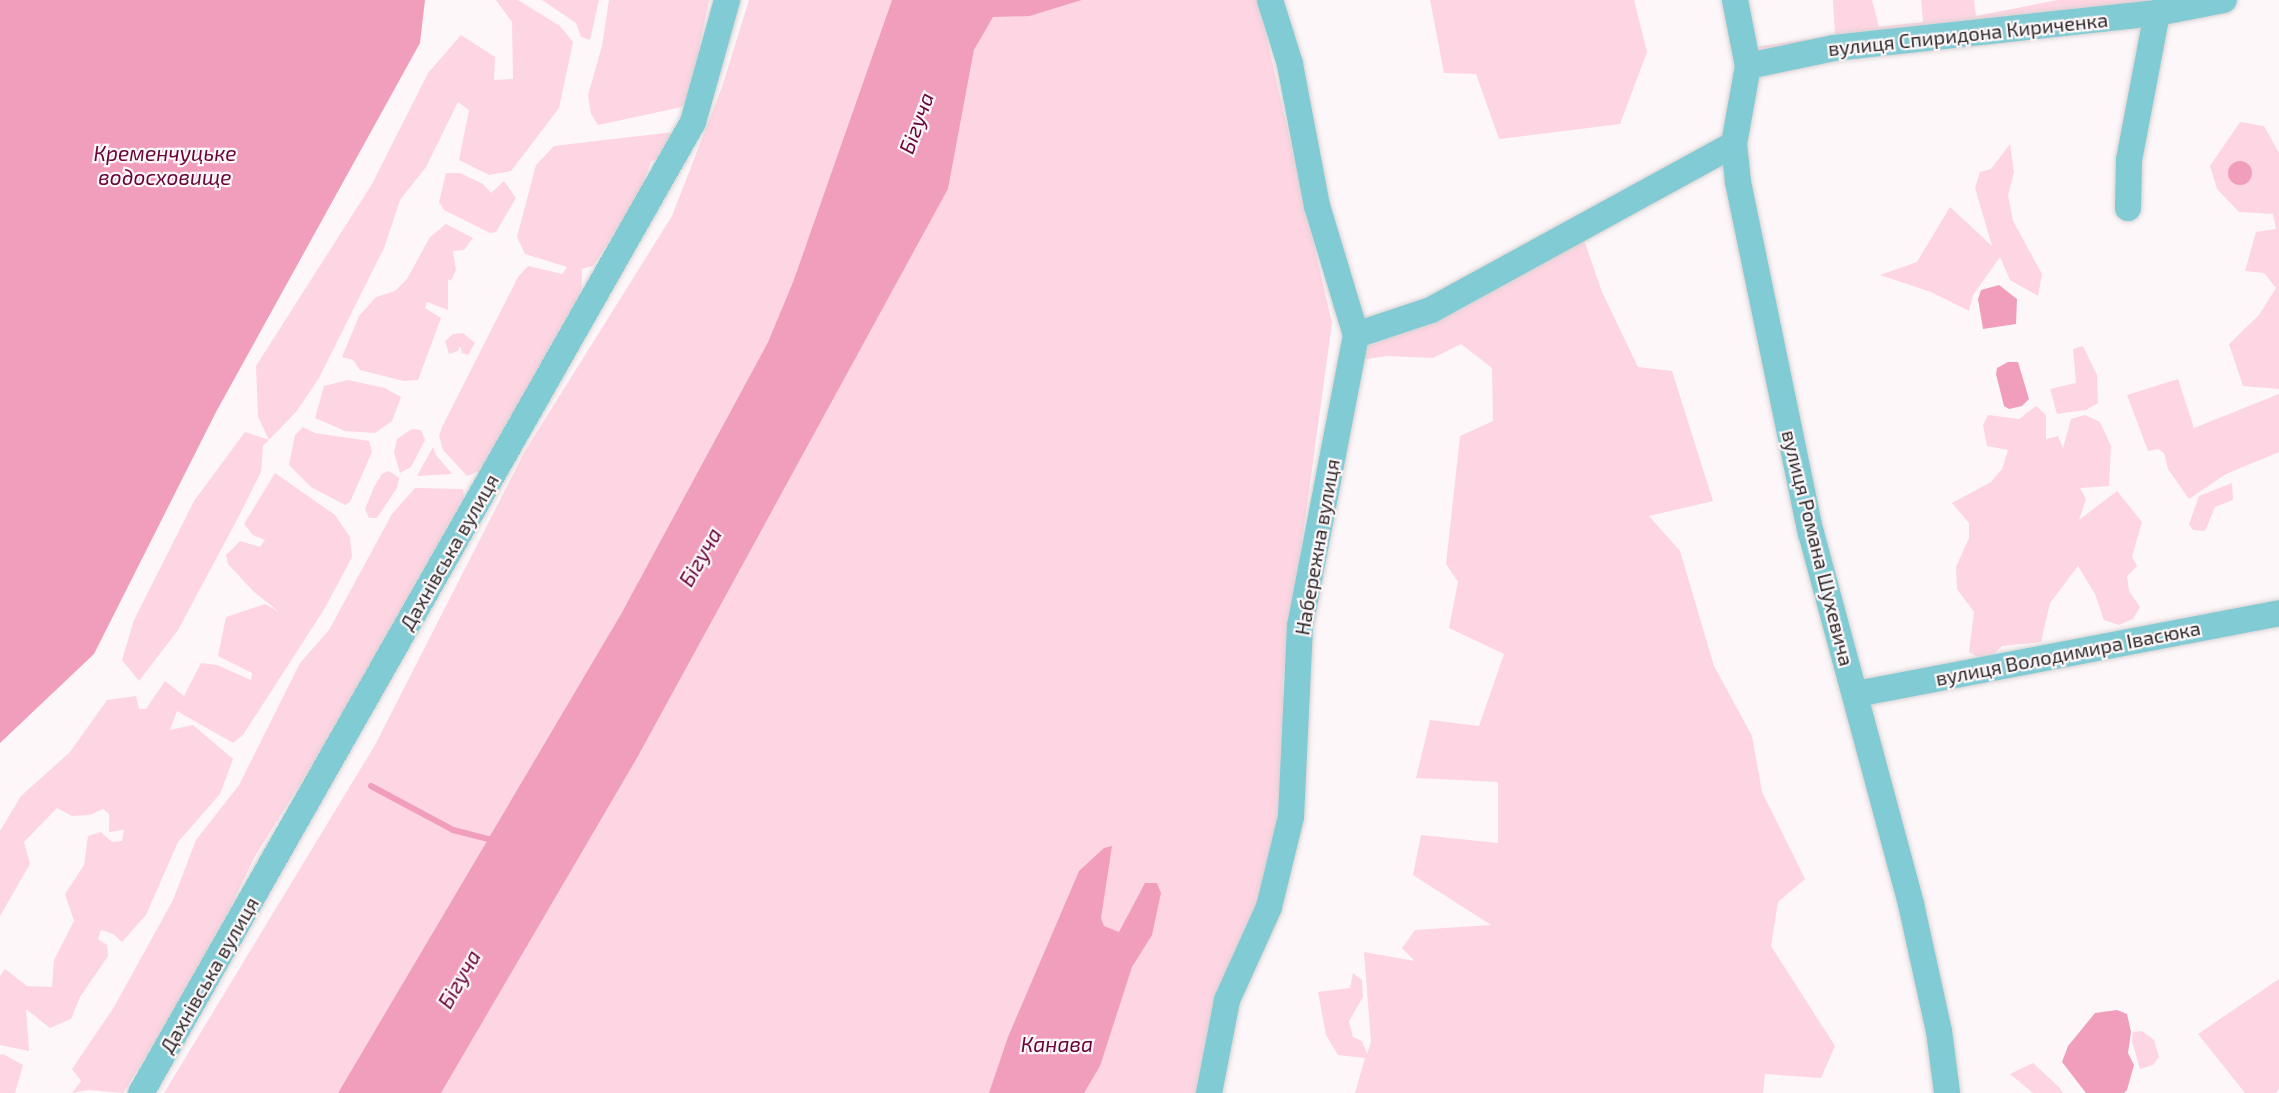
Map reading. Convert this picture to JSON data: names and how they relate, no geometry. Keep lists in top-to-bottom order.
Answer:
{
  "streets": {
    "street": [
      "вулиця Спиридона Кириченка",
      "Набережна вулиця",
      "вулиця Романа Шухевича",
      "Дахнівська вулиця",
      "вулиця Володимира Івасюка"
    ]
  },
  "crossings": [
    ["вулиця Спиридона Кириченка", "вулиця Романа Шухевича"],
    ["вулиця Романа Шухевича", "вулиця Володимира Івасюка"]
  ],
  "water": ["Бігуча", "Кременчуцьке водосховище", "Канава"]
}
